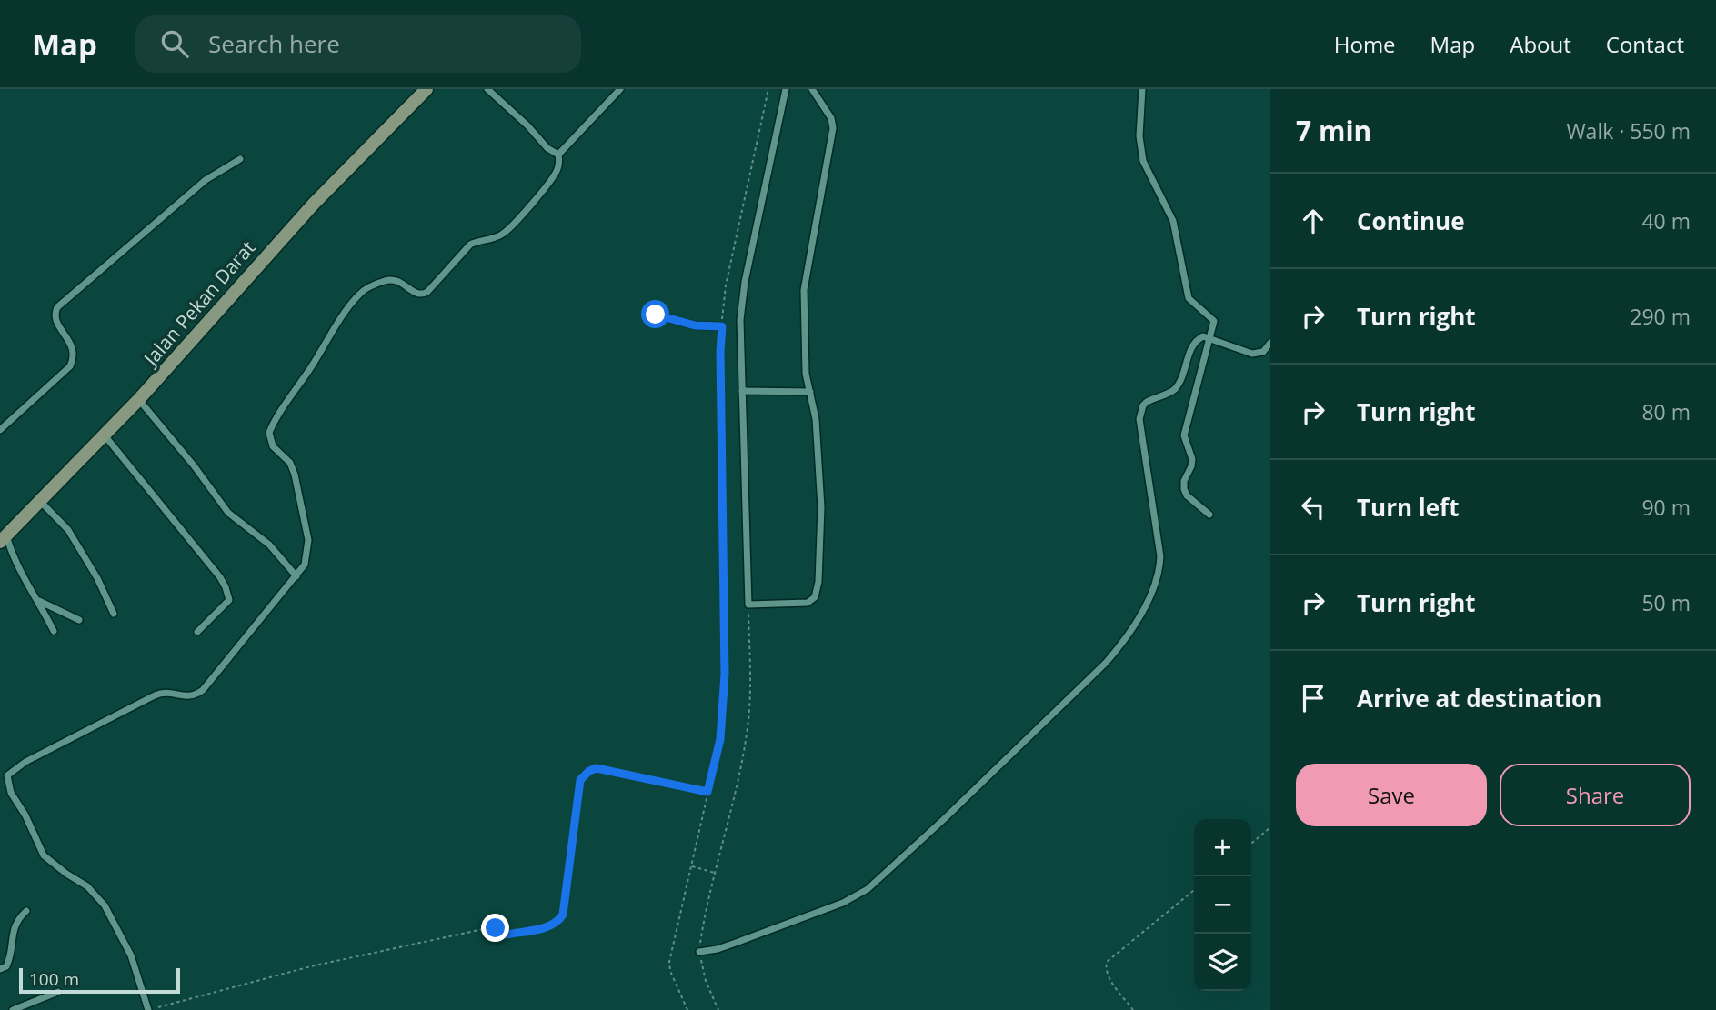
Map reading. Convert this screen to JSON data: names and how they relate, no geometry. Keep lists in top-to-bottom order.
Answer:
{
  "streets": {
    "main road": ["Jalan Pekan Darat"]
  },
  "scale_bar": "100 m",
  "page": {
    "header": "Map",
    "search": "Search here",
    "nav": [
      "Home",
      "Map",
      "About",
      "Contact"
    ],
    "heading": ["7 min", "Walk · 550 m"],
    "list": [
      ["Continue", "40 m"],
      ["Turn right", "290 m"],
      ["Turn right", "80 m"],
      ["Turn left", "90 m"],
      ["Turn right", "50 m"],
      "Arrive at destination"
    ],
    "buttons": ["Save", "Share"],
    "map_buttons": ["+", "−"],
    "scale": "100 m"
  }
}
